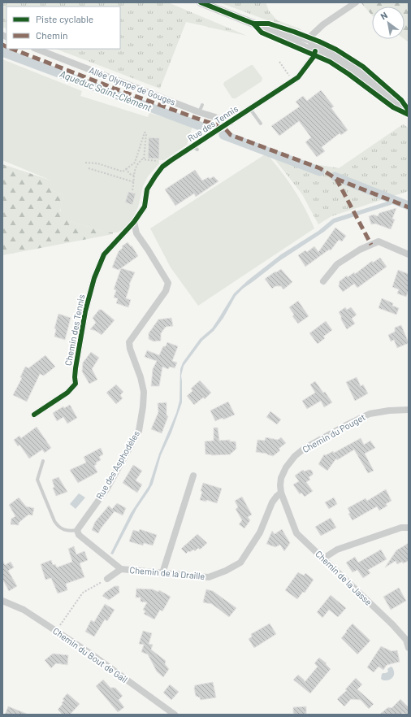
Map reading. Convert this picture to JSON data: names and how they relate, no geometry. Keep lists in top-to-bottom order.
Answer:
{
  "streets": {
    "street": [
      "Allée Olympe de Gouges",
      "Rue des Tennis",
      "Chemin des Tennis",
      "Chemin du Pouget",
      "Rue des Asphodèles",
      "Chemin de la Draille",
      "Chemin de la Jasse",
      "Chemin du Bout de Gail"
    ]
  },
  "crossings": [
    ["Allée Olympe de Gouges", "Rue des Tennis"],
    ["Rue des Tennis", "Chemin des Tennis"],
    ["Rue des Tennis", "Rue des Asphodèles"],
    ["Chemin des Tennis", "Rue des Asphodèles"],
    ["Chemin du Pouget", "Chemin de la Draille"],
    ["Chemin du Pouget", "Chemin de la Jasse"]
  ],
  "water": ["Aqueduc Saint-Clément"],
  "legend": ["Piste cyclable", "Chemin"],
  "north": "top left"
}
